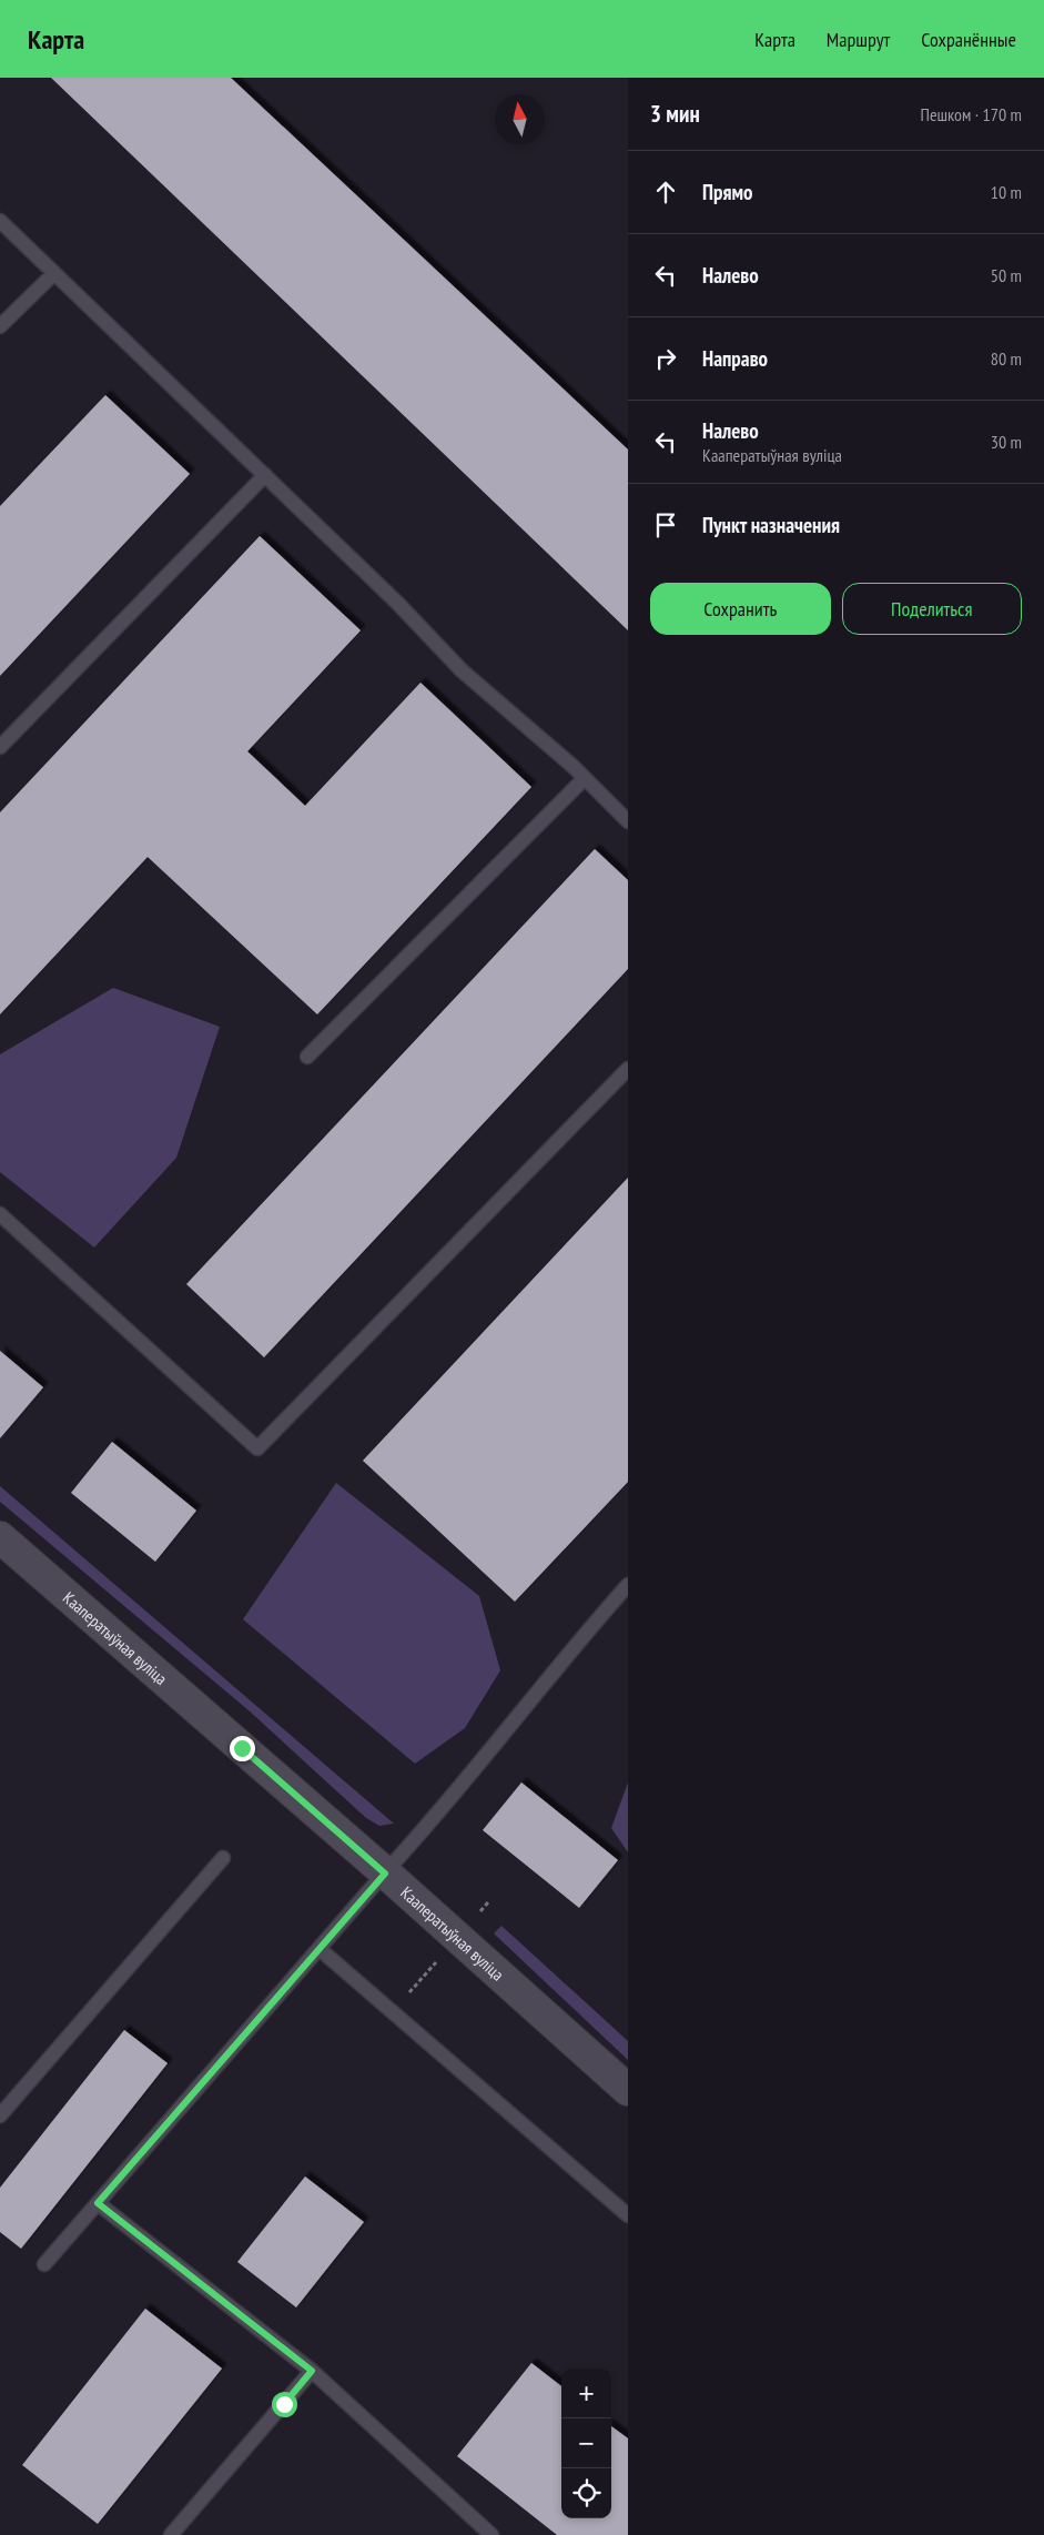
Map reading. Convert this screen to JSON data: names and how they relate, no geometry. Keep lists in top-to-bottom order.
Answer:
{
  "streets": {
    "main road": ["Кааператыўная вуліца"]
  },
  "north": "top",
  "page": {
    "header": "Карта",
    "nav": ["Карта", "Маршрут", "Сохранённые"],
    "heading": ["3 мин", "Пешком · 170 m"],
    "list": [
      ["Прямо", "10 m"],
      ["Налево", "50 m"],
      ["Направо", "80 m"],
      ["Налево", "Кааператыўная вуліца", "30 m"],
      "Пункт назначения"
    ],
    "buttons": ["Сохранить", "Поделиться"],
    "map_buttons": ["+", "−"]
  }
}
